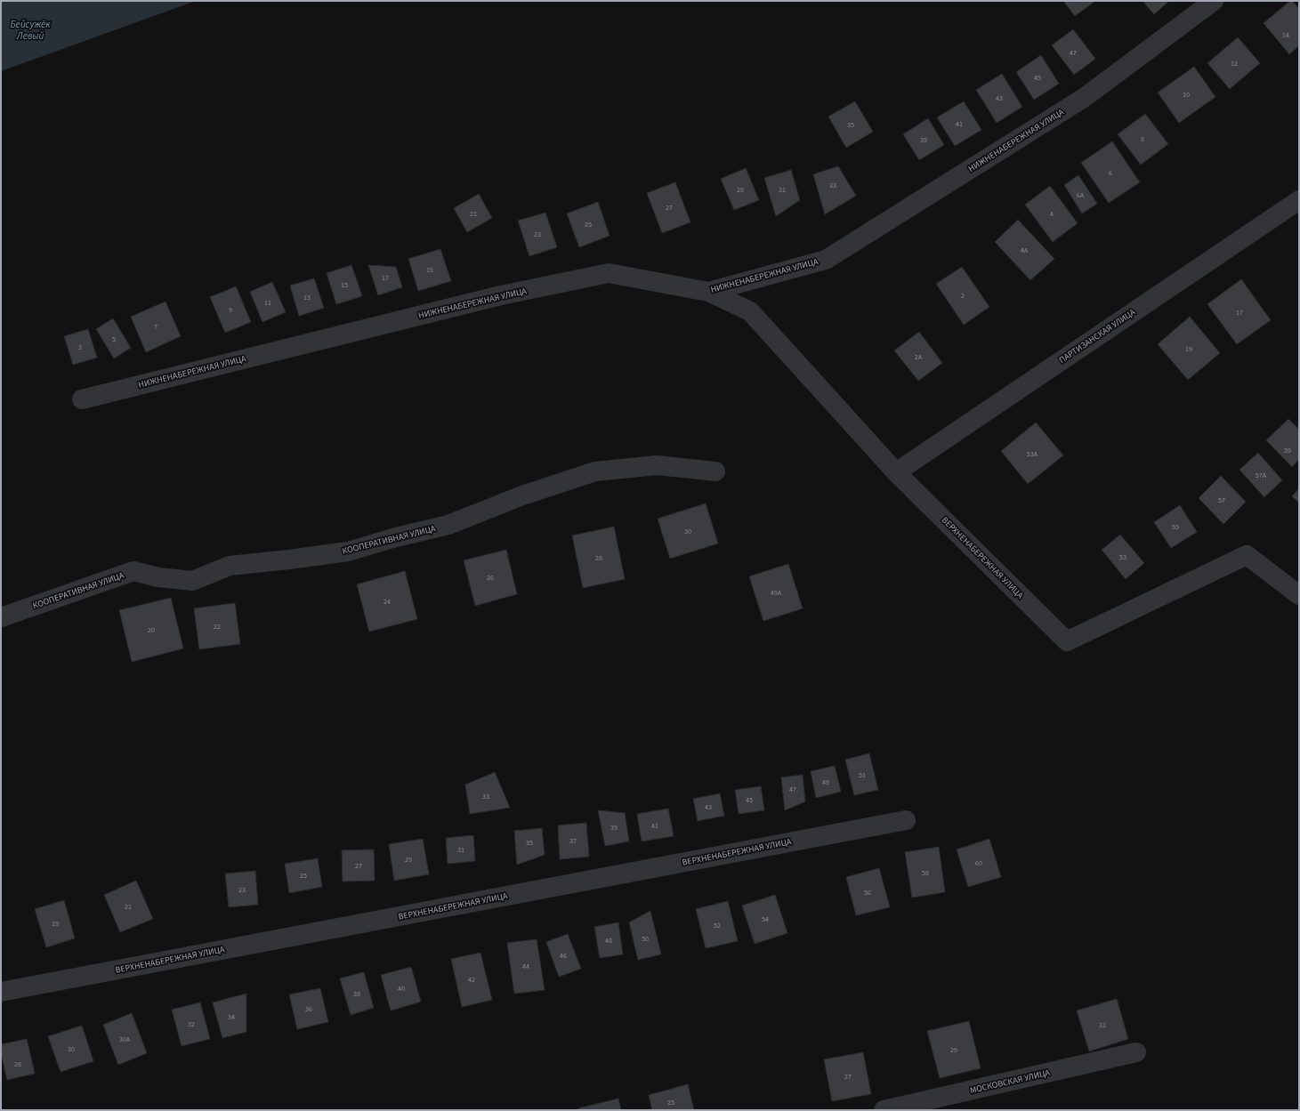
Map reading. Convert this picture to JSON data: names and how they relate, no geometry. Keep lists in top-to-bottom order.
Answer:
{
  "streets": {
    "street": [
      "НИЖНЕНАБЕРЕЖНАЯ УЛИЦА",
      "ПАРТИЗАНСКАЯ УЛИЦА",
      "КООПЕРАТИВНАЯ УЛИЦА",
      "ВЕРХНЕНАБЕРЕЖНАЯ УЛИЦА",
      "МОСКОВСКАЯ УЛИЦА"
    ]
  },
  "crossings": [
    ["НИЖНЕНАБЕРЕЖНАЯ УЛИЦА", "ВЕРХНЕНАБЕРЕЖНАЯ УЛИЦА"],
    ["ПАРТИЗАНСКАЯ УЛИЦА", "ВЕРХНЕНАБЕРЕЖНАЯ УЛИЦА"]
  ],
  "water": ["Бейсужёк Левый"],
  "house_numbers": [
    "14",
    "47",
    "12",
    "45",
    "10",
    "43",
    "41",
    "35",
    "8",
    "39",
    "6",
    "33",
    "29",
    "31",
    "6А",
    "27",
    "21",
    "4",
    "25",
    "23",
    "4А",
    "19",
    "17",
    "15",
    "2",
    "13",
    "11",
    "9",
    "17",
    "7",
    "5",
    "3",
    "19",
    "2А",
    "59",
    "53А",
    "57А",
    "57",
    "55",
    "30",
    "53",
    "28",
    "26",
    "49А",
    "24",
    "22",
    "20",
    "51",
    "49",
    "47",
    "33",
    "45",
    "43",
    "41",
    "39",
    "37",
    "35",
    "31",
    "29",
    "60",
    "27",
    "58",
    "25",
    "23",
    "56",
    "21",
    "54",
    "19",
    "52",
    "50",
    "48",
    "46",
    "44",
    "42",
    "40",
    "38",
    "36",
    "34",
    "32",
    "31",
    "30А",
    "30",
    "29",
    "28",
    "27",
    "25"
  ]
}
